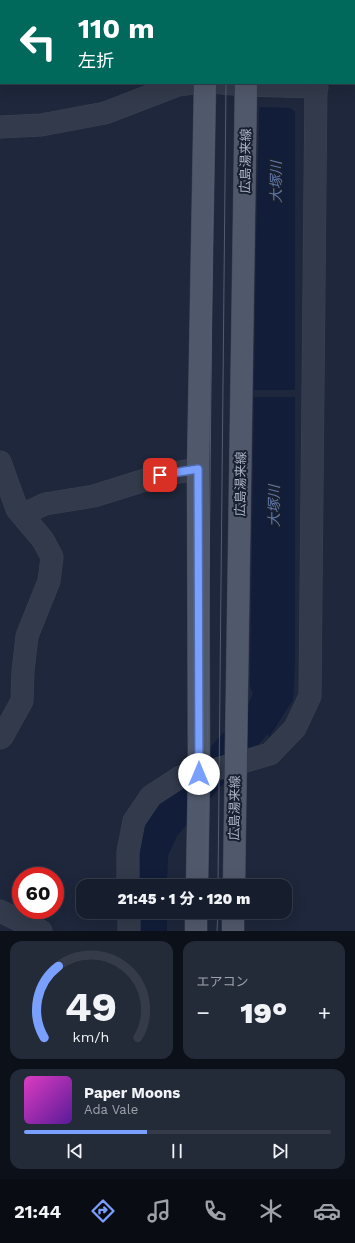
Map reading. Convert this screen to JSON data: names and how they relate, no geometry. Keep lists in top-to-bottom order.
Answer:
{
  "streets": {
    "main road": ["広島湯来線"]
  },
  "water": ["大塚川"],
  "page": {
    "turn": ["110 m", "左折"],
    "limit": "60",
    "trip": "21:45 · 1 分 · 120 m",
    "tile": "エアコン",
    "heat": ["−", "19°", "+"],
    "song": ["Paper Moons", "Ada Vale"],
    "tabs": "21:44",
    "gauge": ["49", "km/h"]
  }
}
